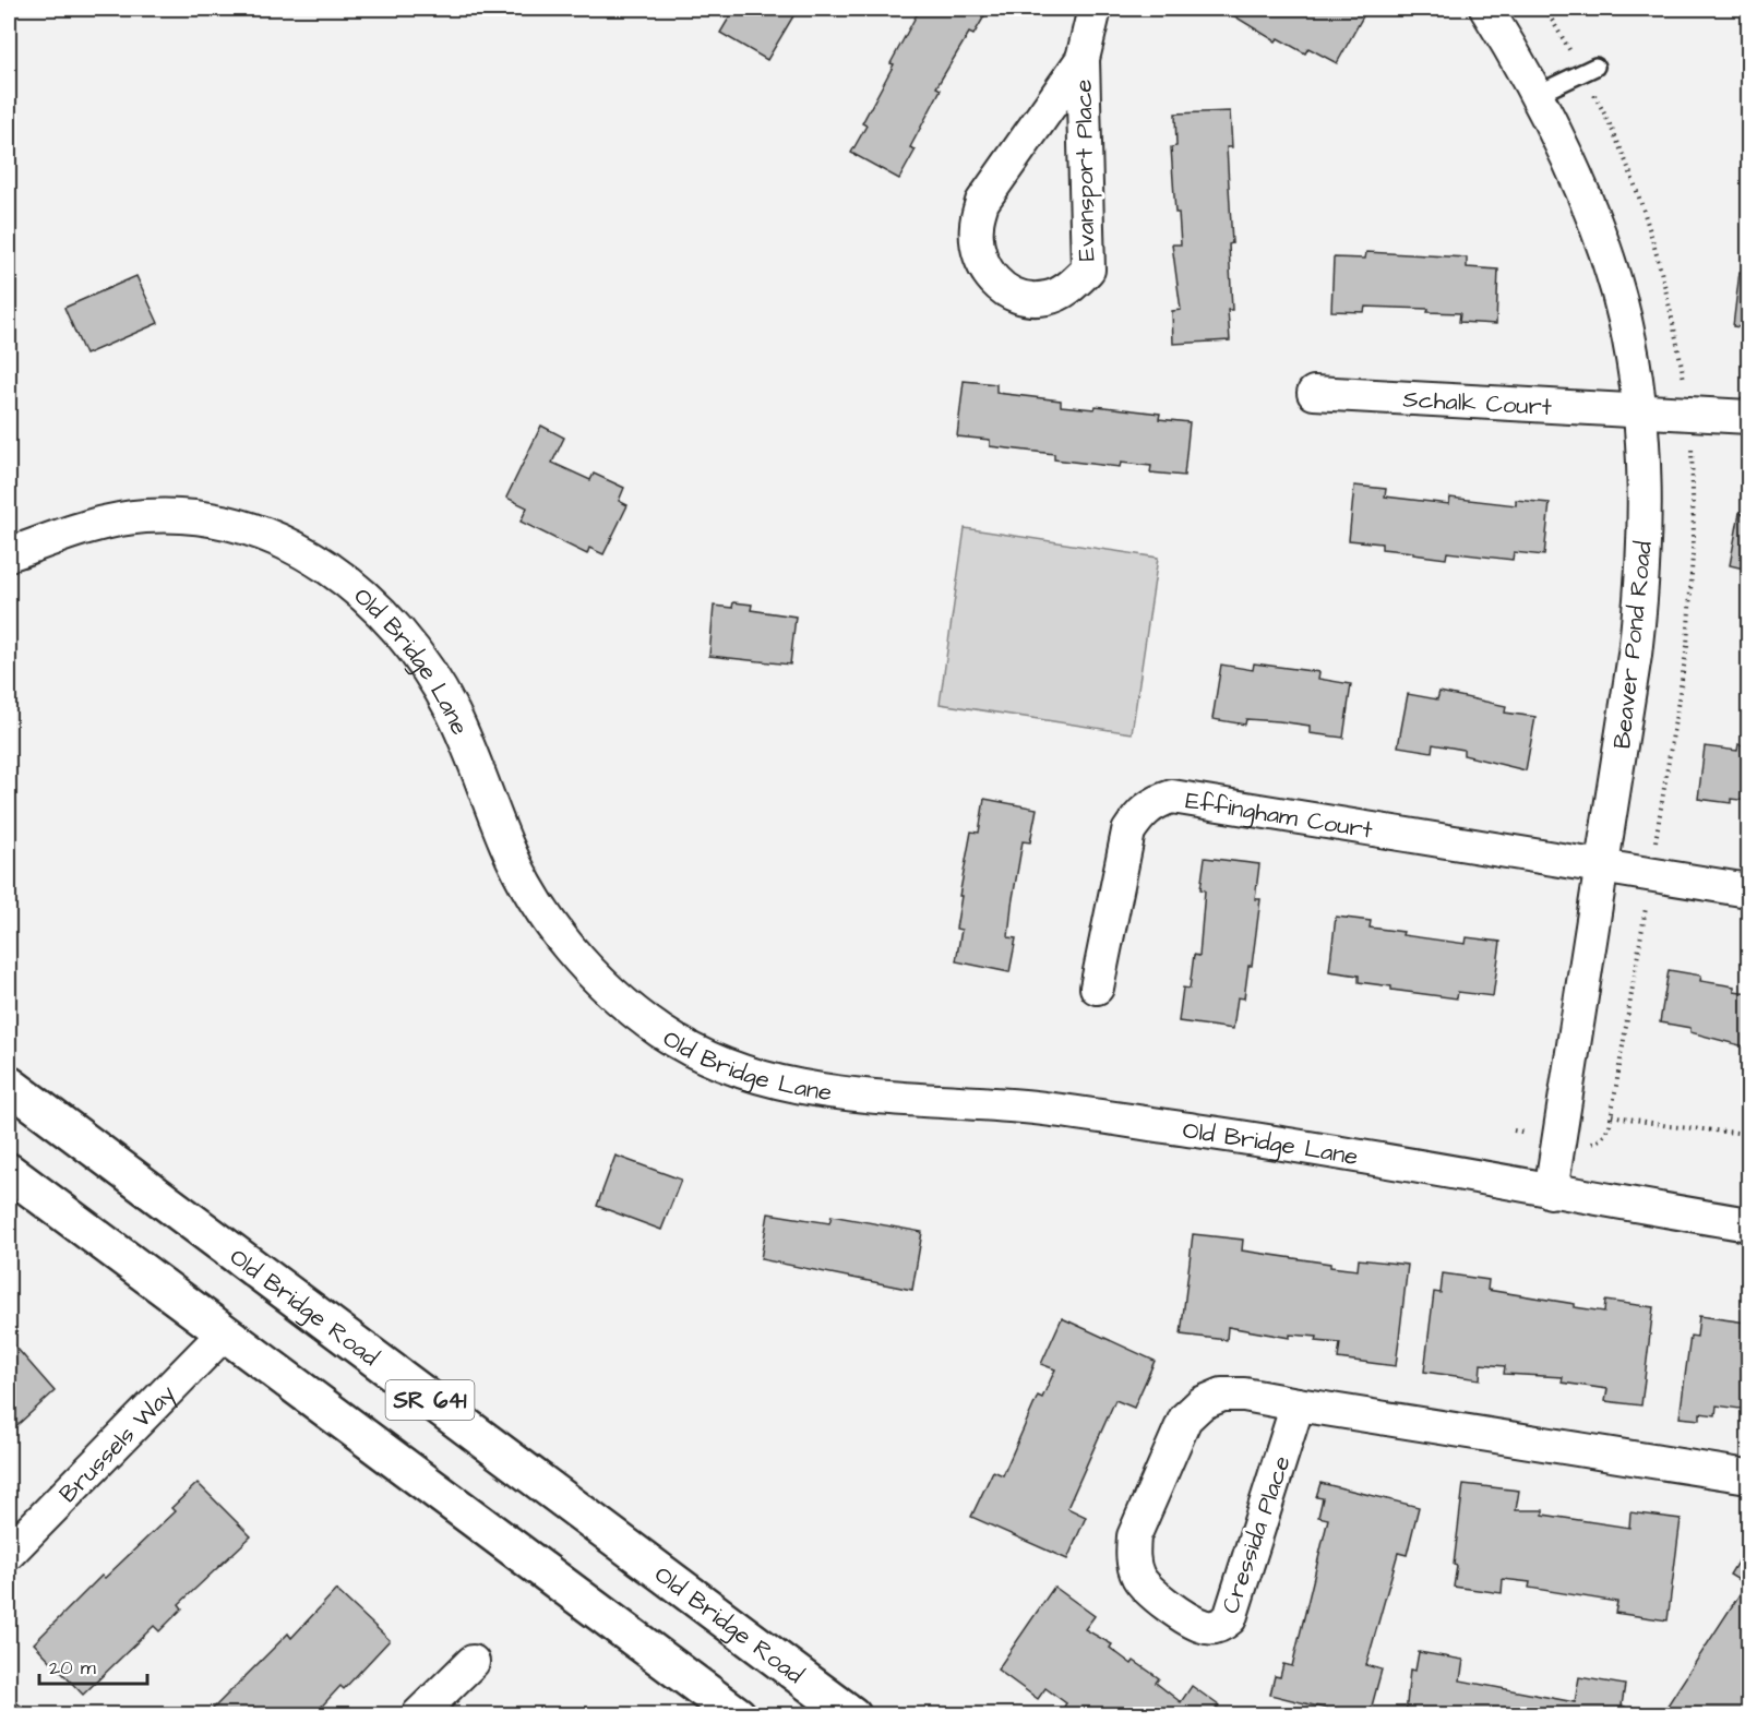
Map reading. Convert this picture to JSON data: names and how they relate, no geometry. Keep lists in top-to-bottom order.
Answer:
{
  "streets": {
    "main road": ["Old Bridge Road", "SR 641"],
    "street": [
      "Evansport Place",
      "Schalk Court",
      "Beaver Pond Road",
      "Old Bridge Lane",
      "Effingham Court",
      "Brussels Way",
      "Cressida Place"
    ]
  },
  "crossings": [
    ["Schalk Court", "Beaver Pond Road"],
    ["Beaver Pond Road", "Old Bridge Lane"],
    ["Beaver Pond Road", "Effingham Court"],
    ["SR 641", "Brussels Way"]
  ],
  "scale_bar": "20 m"
}
